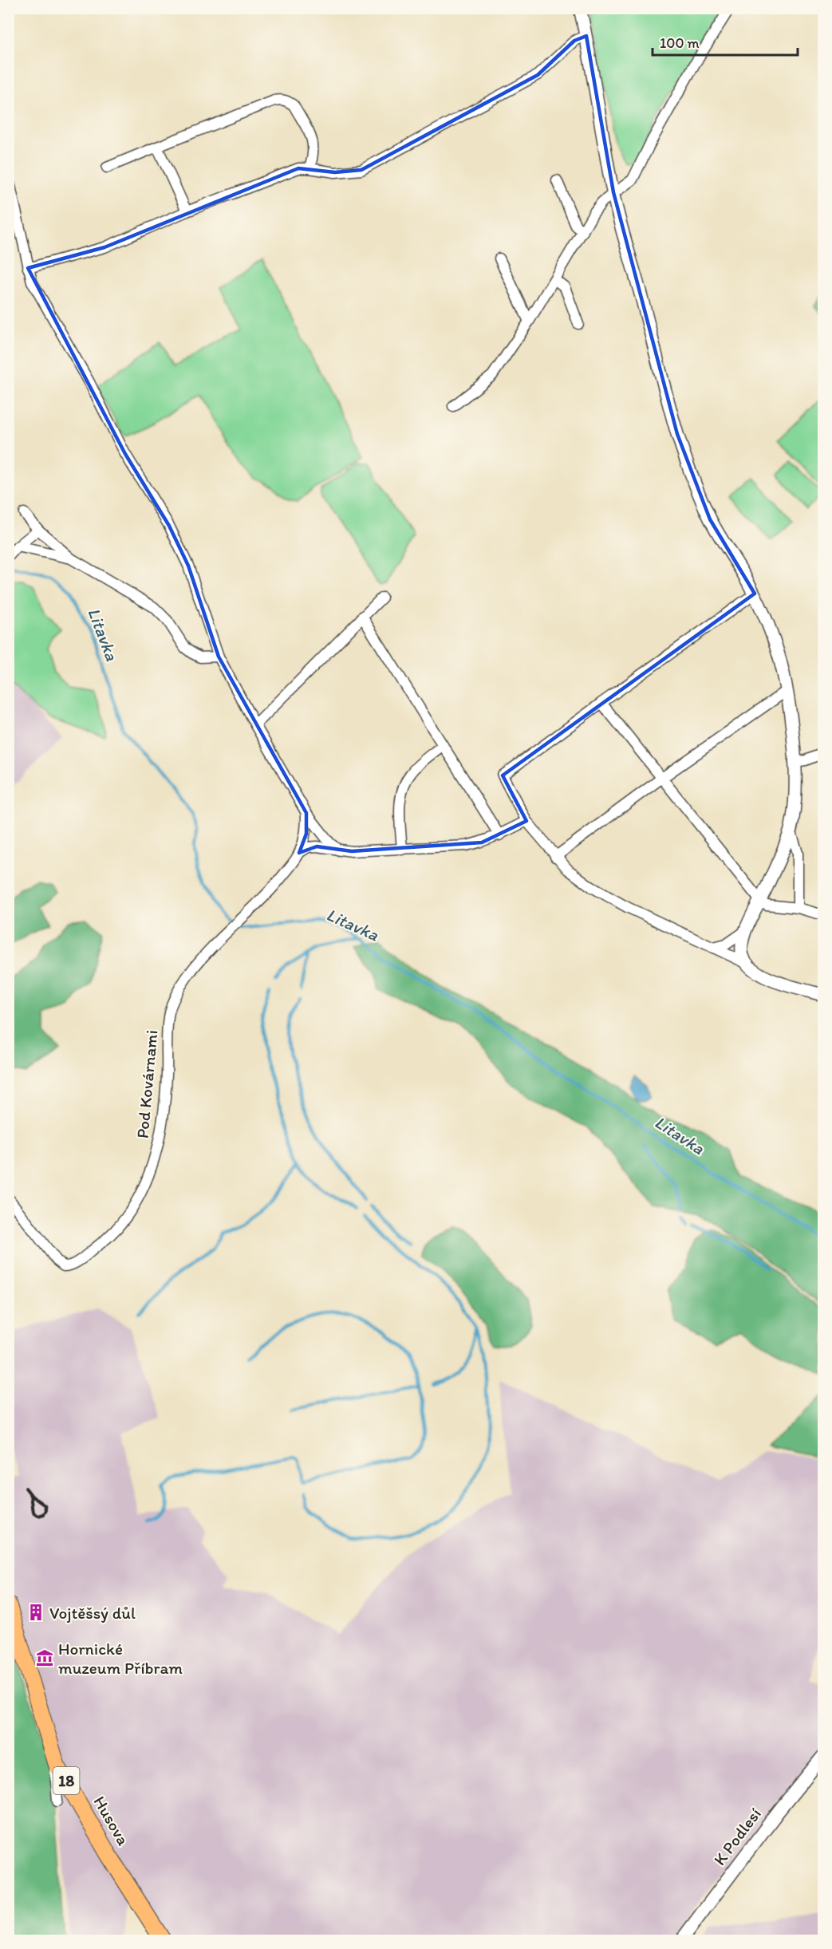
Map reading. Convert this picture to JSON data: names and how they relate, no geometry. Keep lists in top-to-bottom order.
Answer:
{
  "streets": {
    "main road": ["18", "Husova"],
    "street": ["Pod Kovárnami", "K Podlesí"]
  },
  "water": ["Litavka"],
  "places": {
    "building": ["Vojtěšsý důl"],
    "museum": ["Hornické muzeum Příbram"]
  },
  "scale_bar": "100 m"
}
